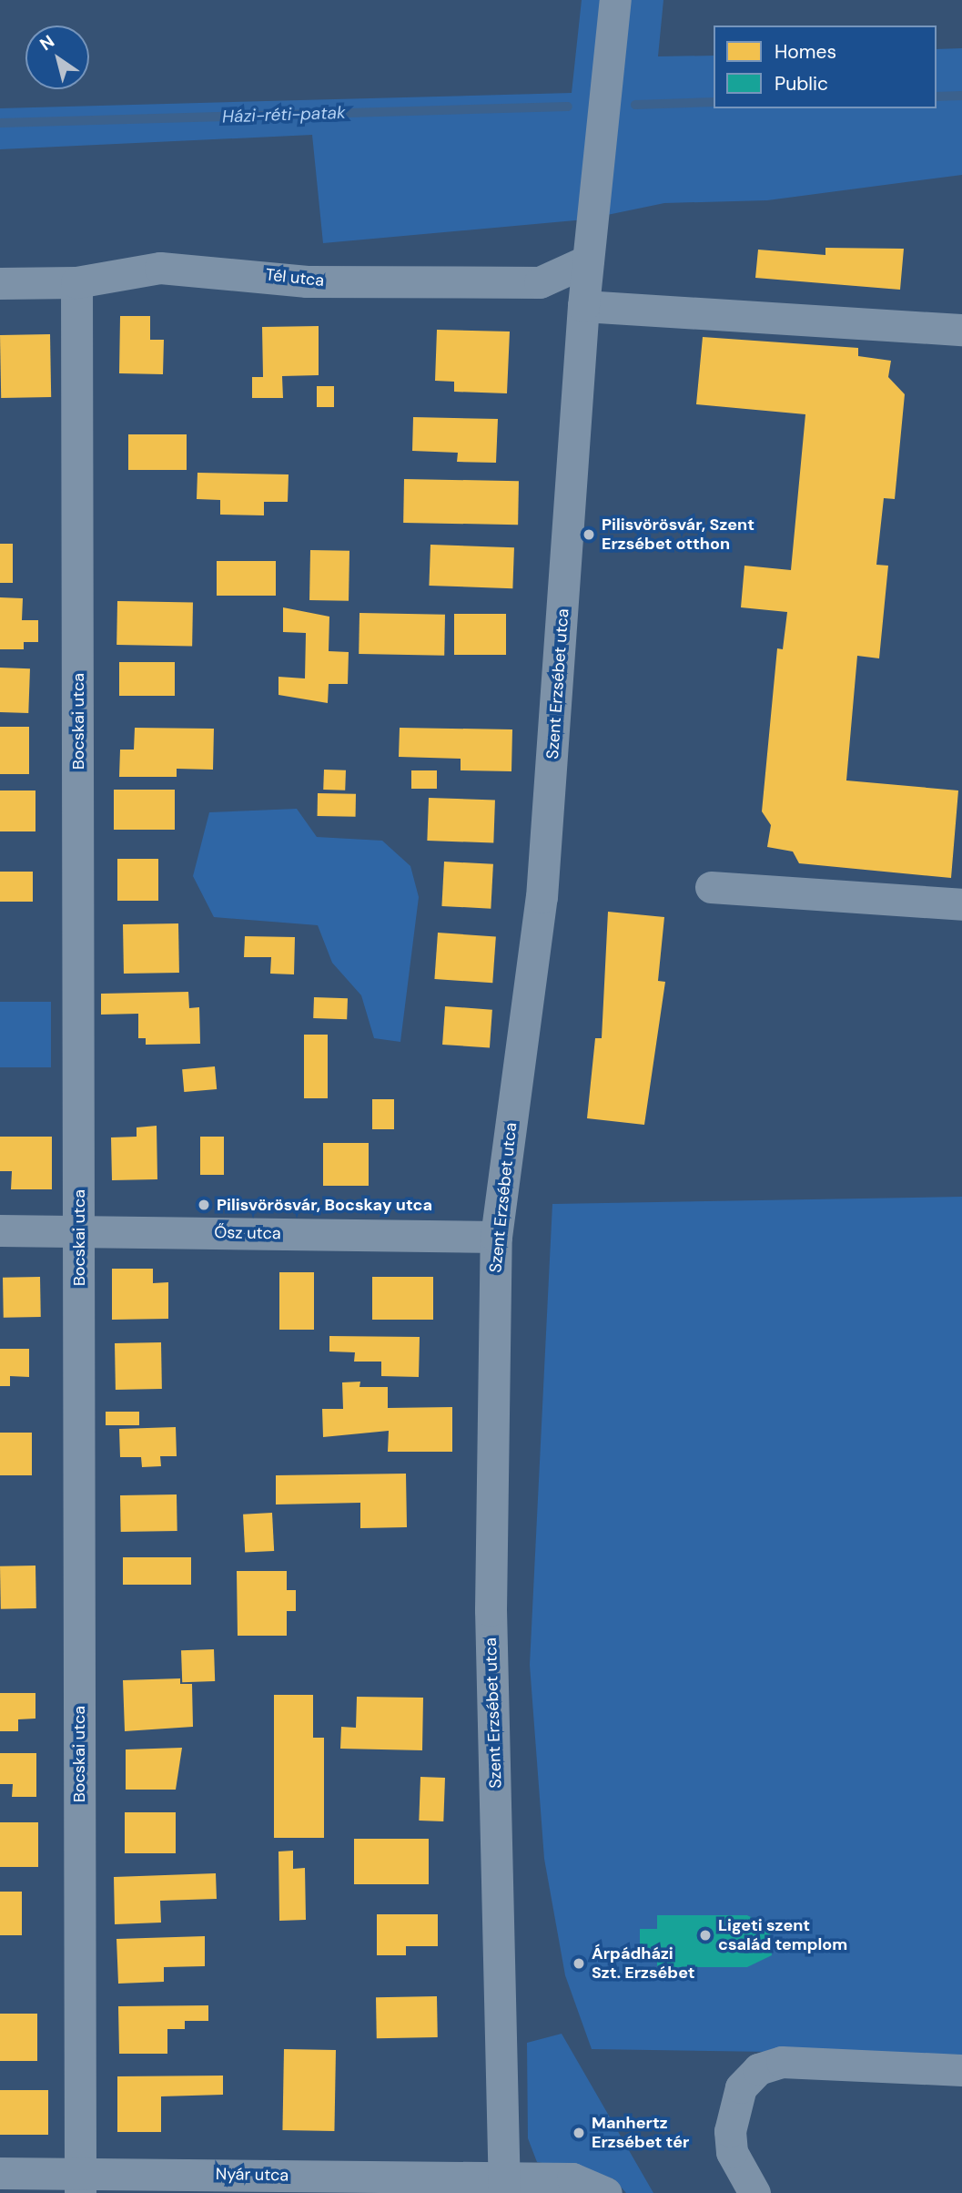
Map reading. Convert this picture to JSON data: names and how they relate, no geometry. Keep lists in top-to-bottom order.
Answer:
{
  "streets": {
    "street": [
      "Tél utca",
      "Szent Erzsébet utca",
      "Bocskai utca",
      "Ősz utca",
      "Nyár utca"
    ]
  },
  "crossings": [
    ["Tél utca", "Szent Erzsébet utca"],
    ["Tél utca", "Bocskai utca"],
    ["Szent Erzsébet utca", "Ősz utca"],
    ["Szent Erzsébet utca", "Nyár utca"],
    ["Bocskai utca", "Ősz utca"],
    ["Bocskai utca", "Nyár utca"]
  ],
  "water": ["Házi-réti-patak"],
  "places": [
    "Pilisvörösvár, Szent Erzsébet otthon",
    "Pilisvörösvár, Bocskay utca",
    "Ligeti szent család templom",
    "Árpádházi Szt. Erzsébet",
    "Manhertz Erzsébet tér"
  ],
  "legend": ["Homes", "Public"],
  "north": "top left"
}
